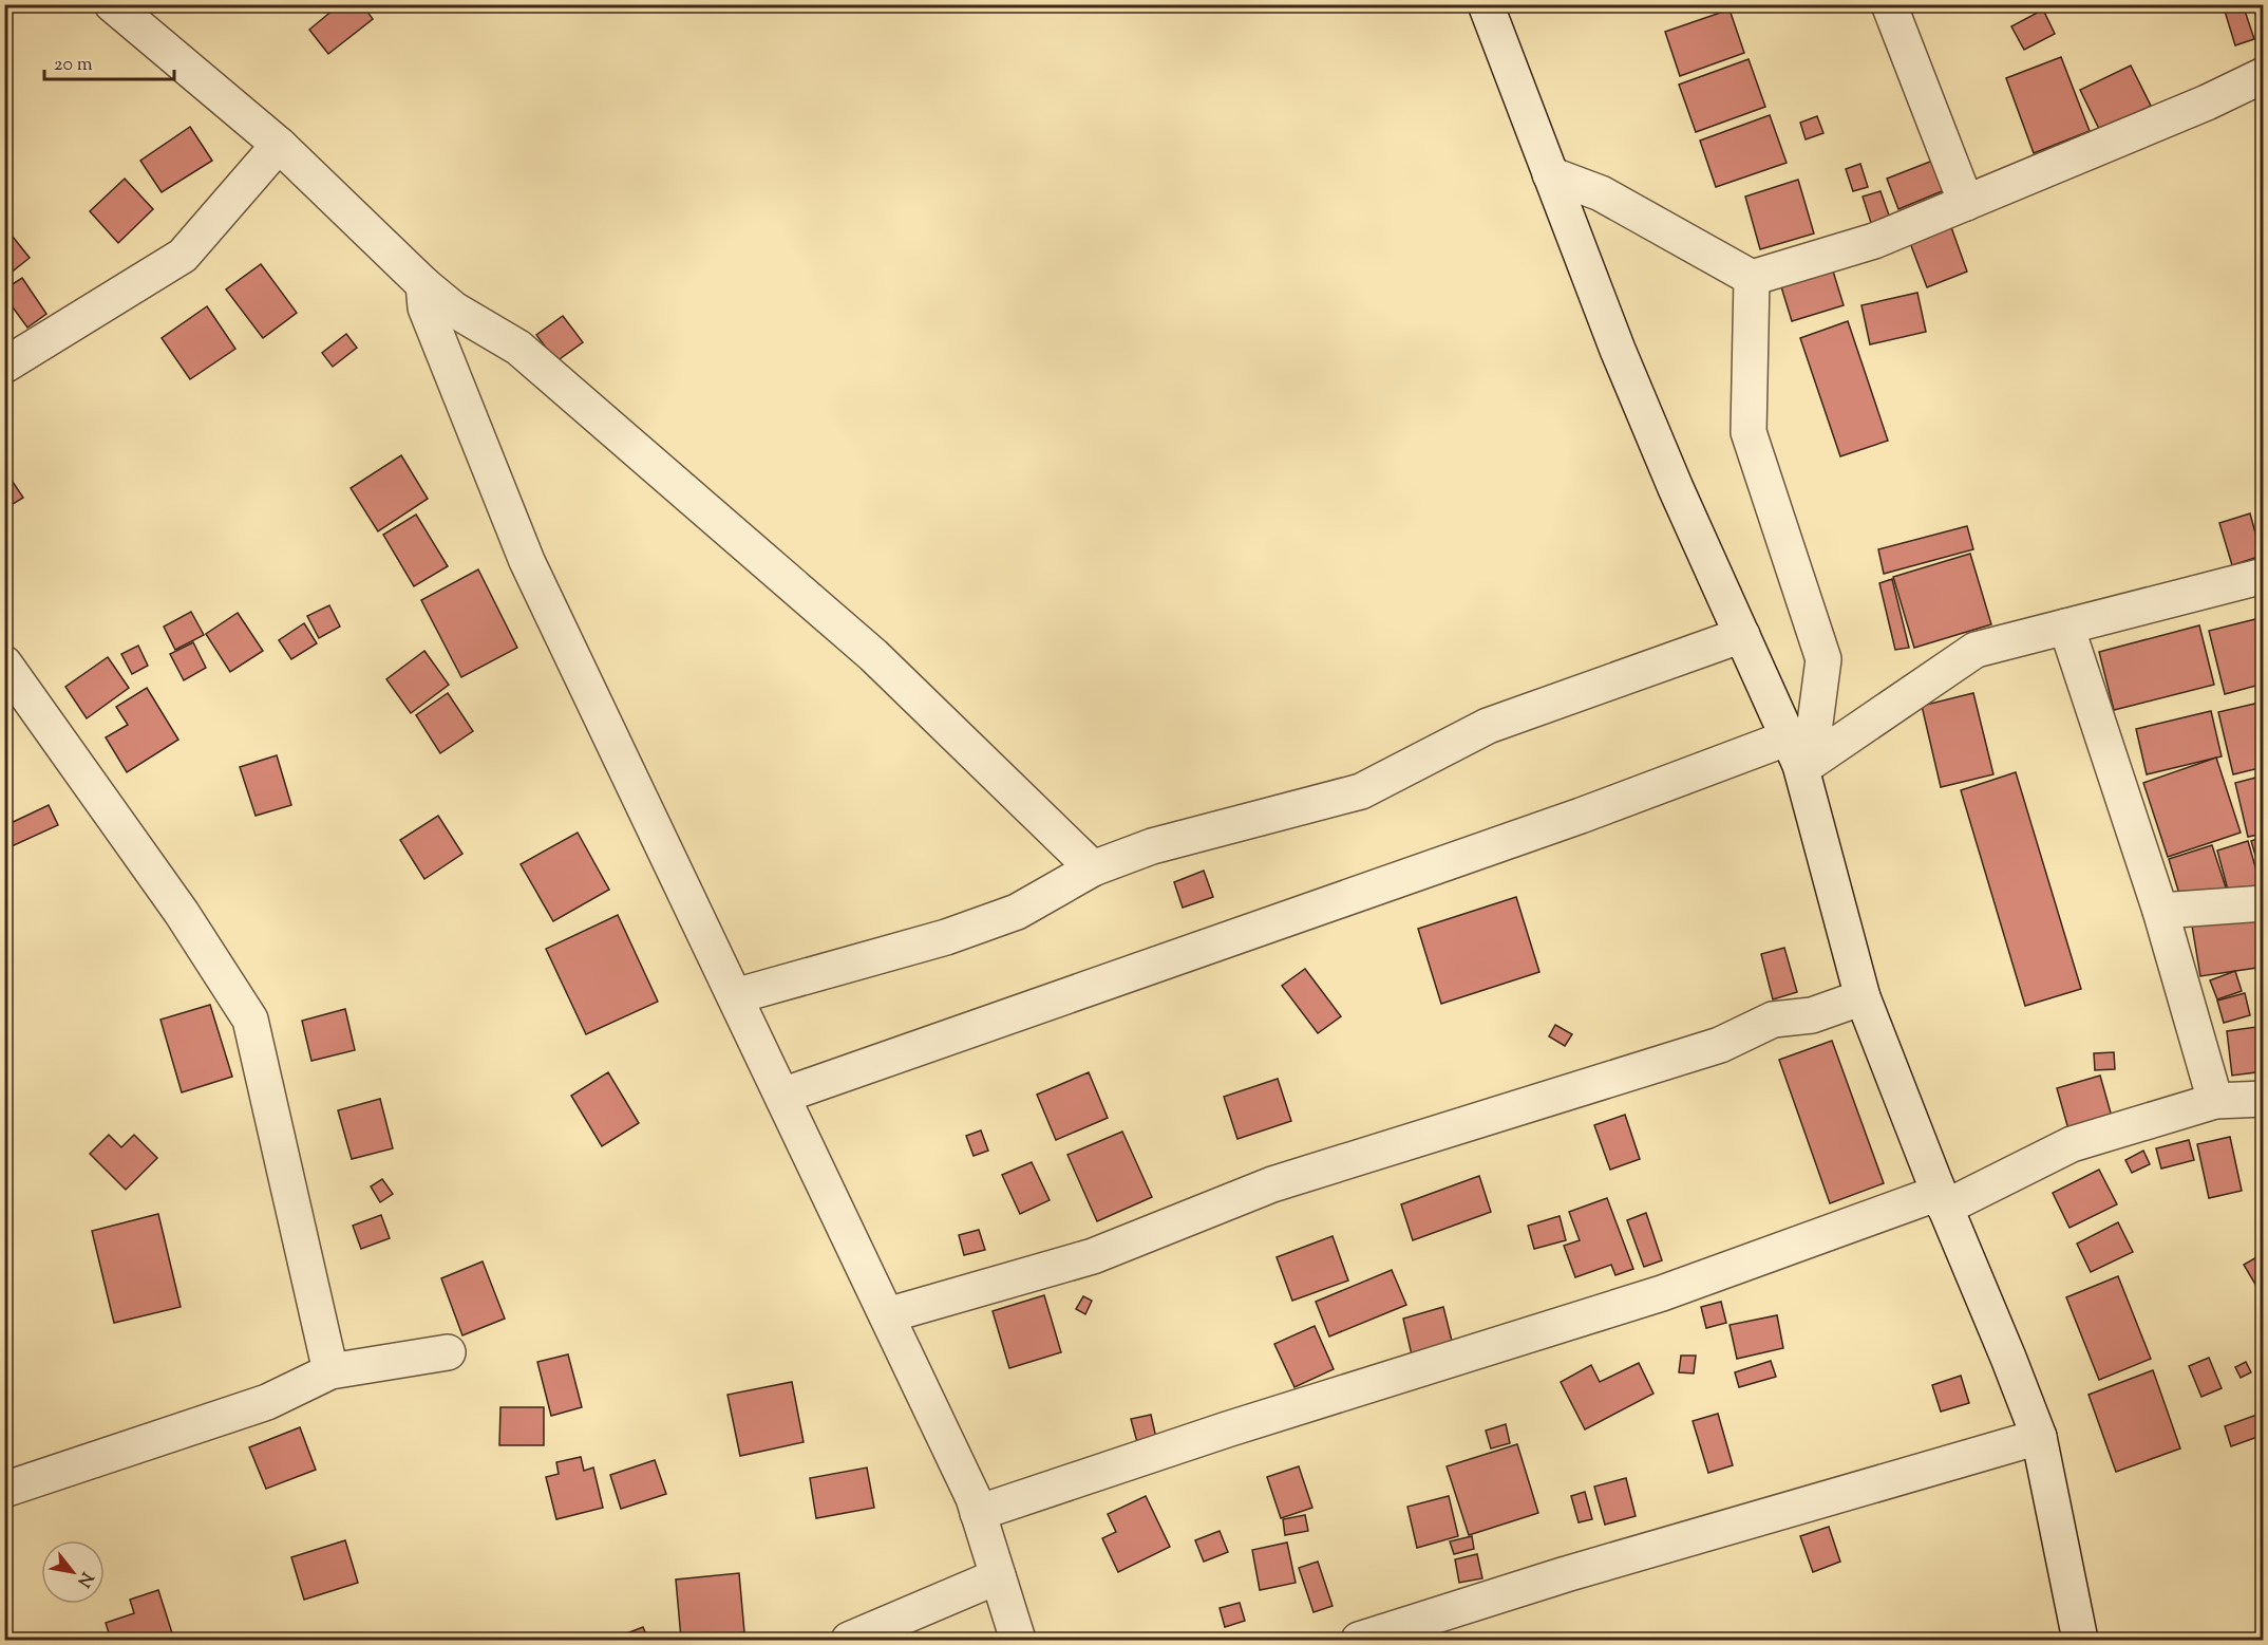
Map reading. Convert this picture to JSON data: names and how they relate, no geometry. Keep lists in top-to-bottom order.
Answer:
{
  "scale_bar": "20 m",
  "north": "bottom right"
}
